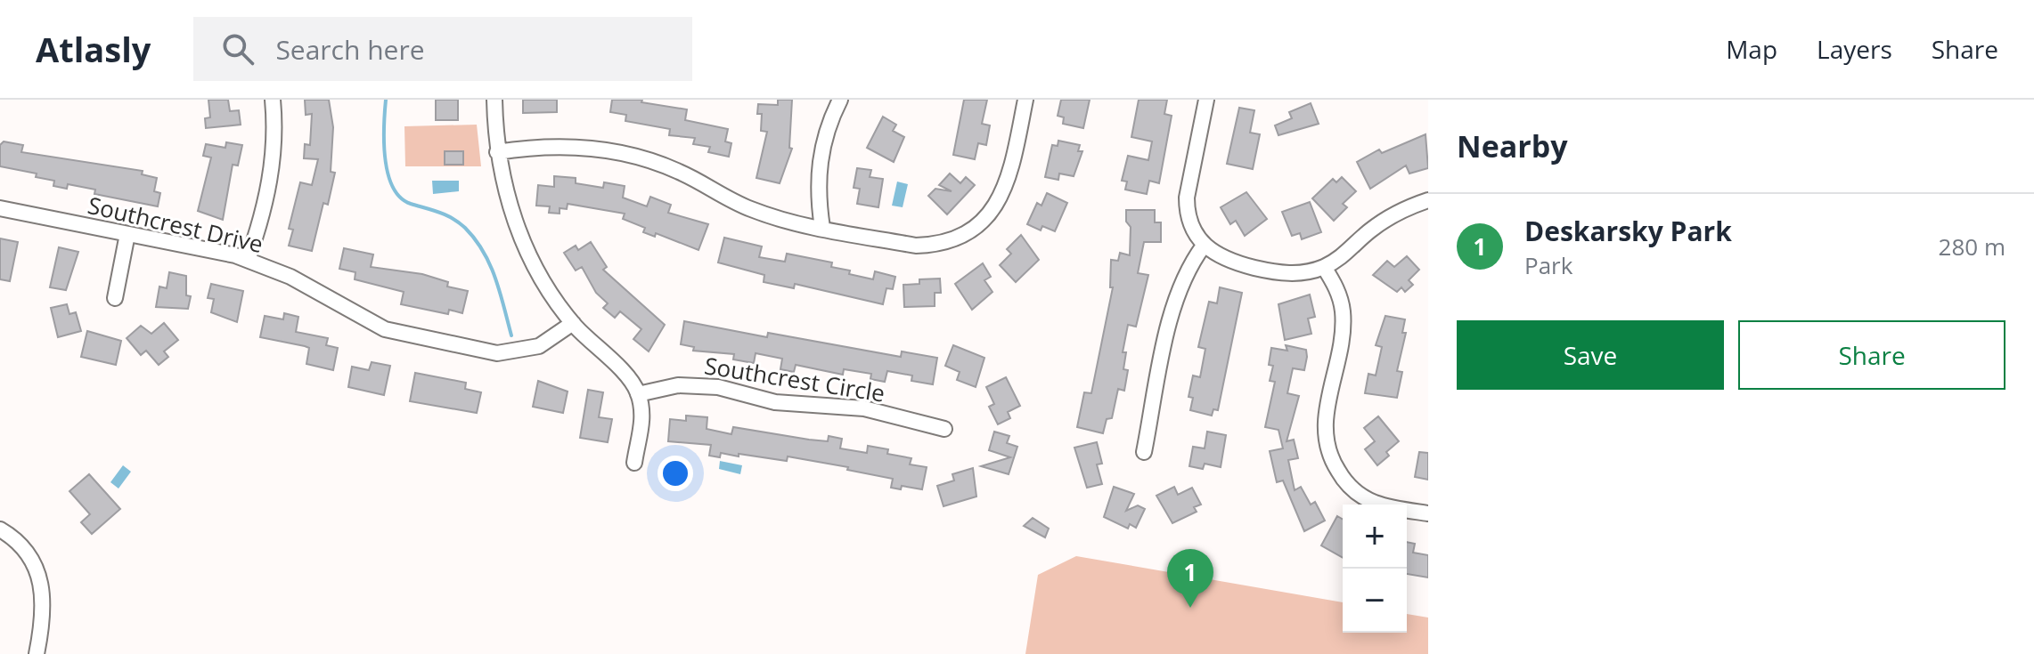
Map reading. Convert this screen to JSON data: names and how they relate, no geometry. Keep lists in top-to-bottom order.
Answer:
{
  "streets": {
    "street": ["Southcrest Drive", "Southcrest Circle"]
  },
  "page": {
    "header": "Atlasly",
    "search": "Search here",
    "nav": ["Map", "Layers", "Share"],
    "heading": "Nearby",
    "list": [
      {
        "mark": "1",
        "name": "Deskarsky Park",
        "note": "Park",
        "value": "280 m"
      }
    ],
    "buttons": ["Save", "Share"],
    "map_buttons": ["+", "−"],
    "pins": "1"
  }
}
